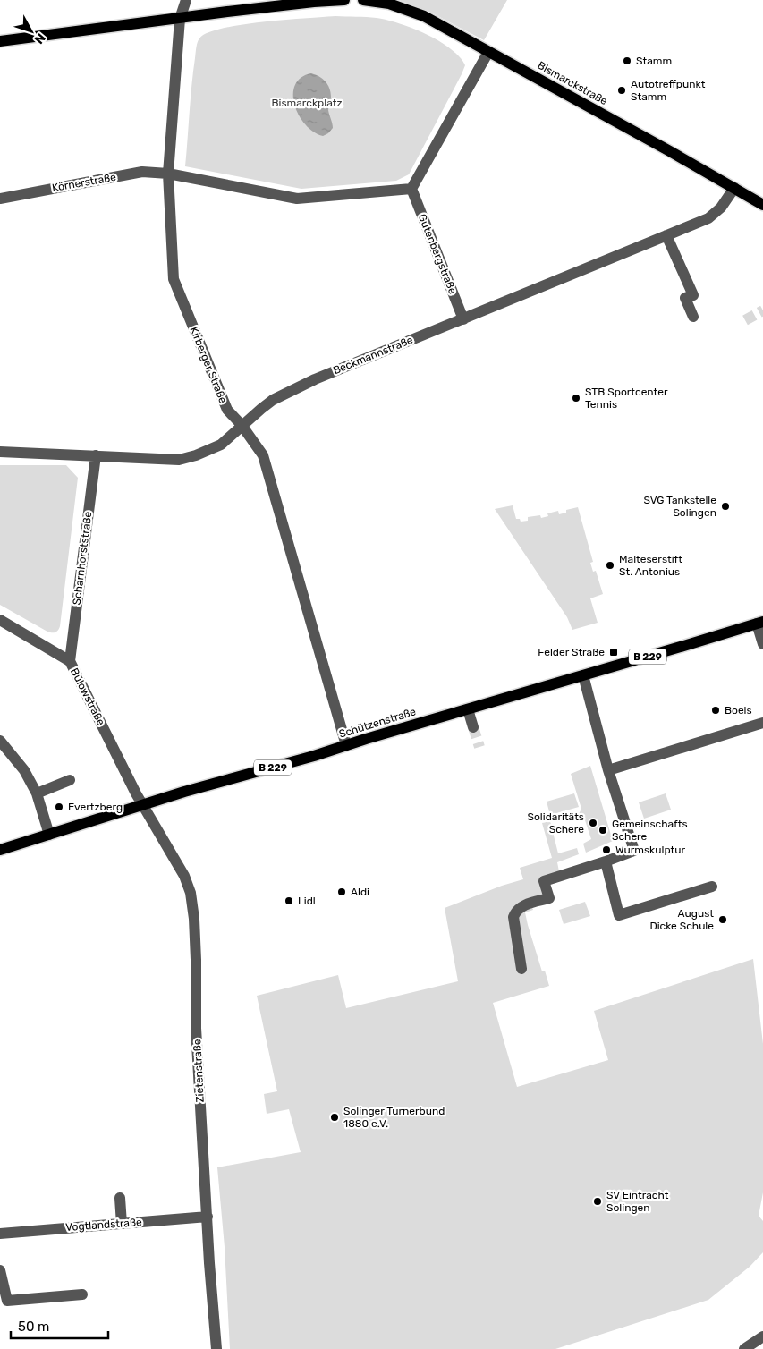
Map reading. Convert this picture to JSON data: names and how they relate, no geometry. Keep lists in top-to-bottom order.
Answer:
{
  "streets": {
    "main road": ["Bismarckstraße", "B 229", "Schützenstraße"],
    "street": [
      "Körnerstraße",
      "Gutenbergstraße",
      "Beckmannstraße",
      "Kirberger Straße",
      "Scharnhorststraße",
      "Bülowstraße",
      "Zietenstraße",
      "Vogtlandstraße"
    ]
  },
  "crossings": [
    ["Bismarckstraße", "Beckmannstraße"],
    ["Körnerstraße", "Kirberger Straße"],
    ["Gutenbergstraße", "Beckmannstraße"],
    ["Beckmannstraße", "Kirberger Straße"],
    ["Beckmannstraße", "Scharnhorststraße"],
    ["Kirberger Straße", "Schützenstraße"],
    ["Scharnhorststraße", "Bülowstraße"],
    ["Bülowstraße", "Schützenstraße"],
    ["Bülowstraße", "Zietenstraße"],
    ["Schützenstraße", "Zietenstraße"],
    ["Zietenstraße", "Vogtlandstraße"]
  ],
  "parks": ["Bismarckplatz"],
  "places": {
    "other": [
      "Stamm",
      "Autotreffpunkt Stamm",
      "STB Sportcenter Tennis",
      "SVG Tankstelle Solingen",
      "Malteserstift St. Antonius",
      "Boels",
      "Evertzberg",
      "Solidaritäts Schere",
      "Gemeinschafts Schere",
      "Wurmskulptur",
      "Aldi",
      "Lidl",
      "August Dicke Schule",
      "Solinger Turnerbund 1880 e.V.",
      "SV Eintracht Solingen"
    ],
    "transit": ["Felder Straße"]
  },
  "scale_bar": "50 m",
  "north": "bottom right"
}
